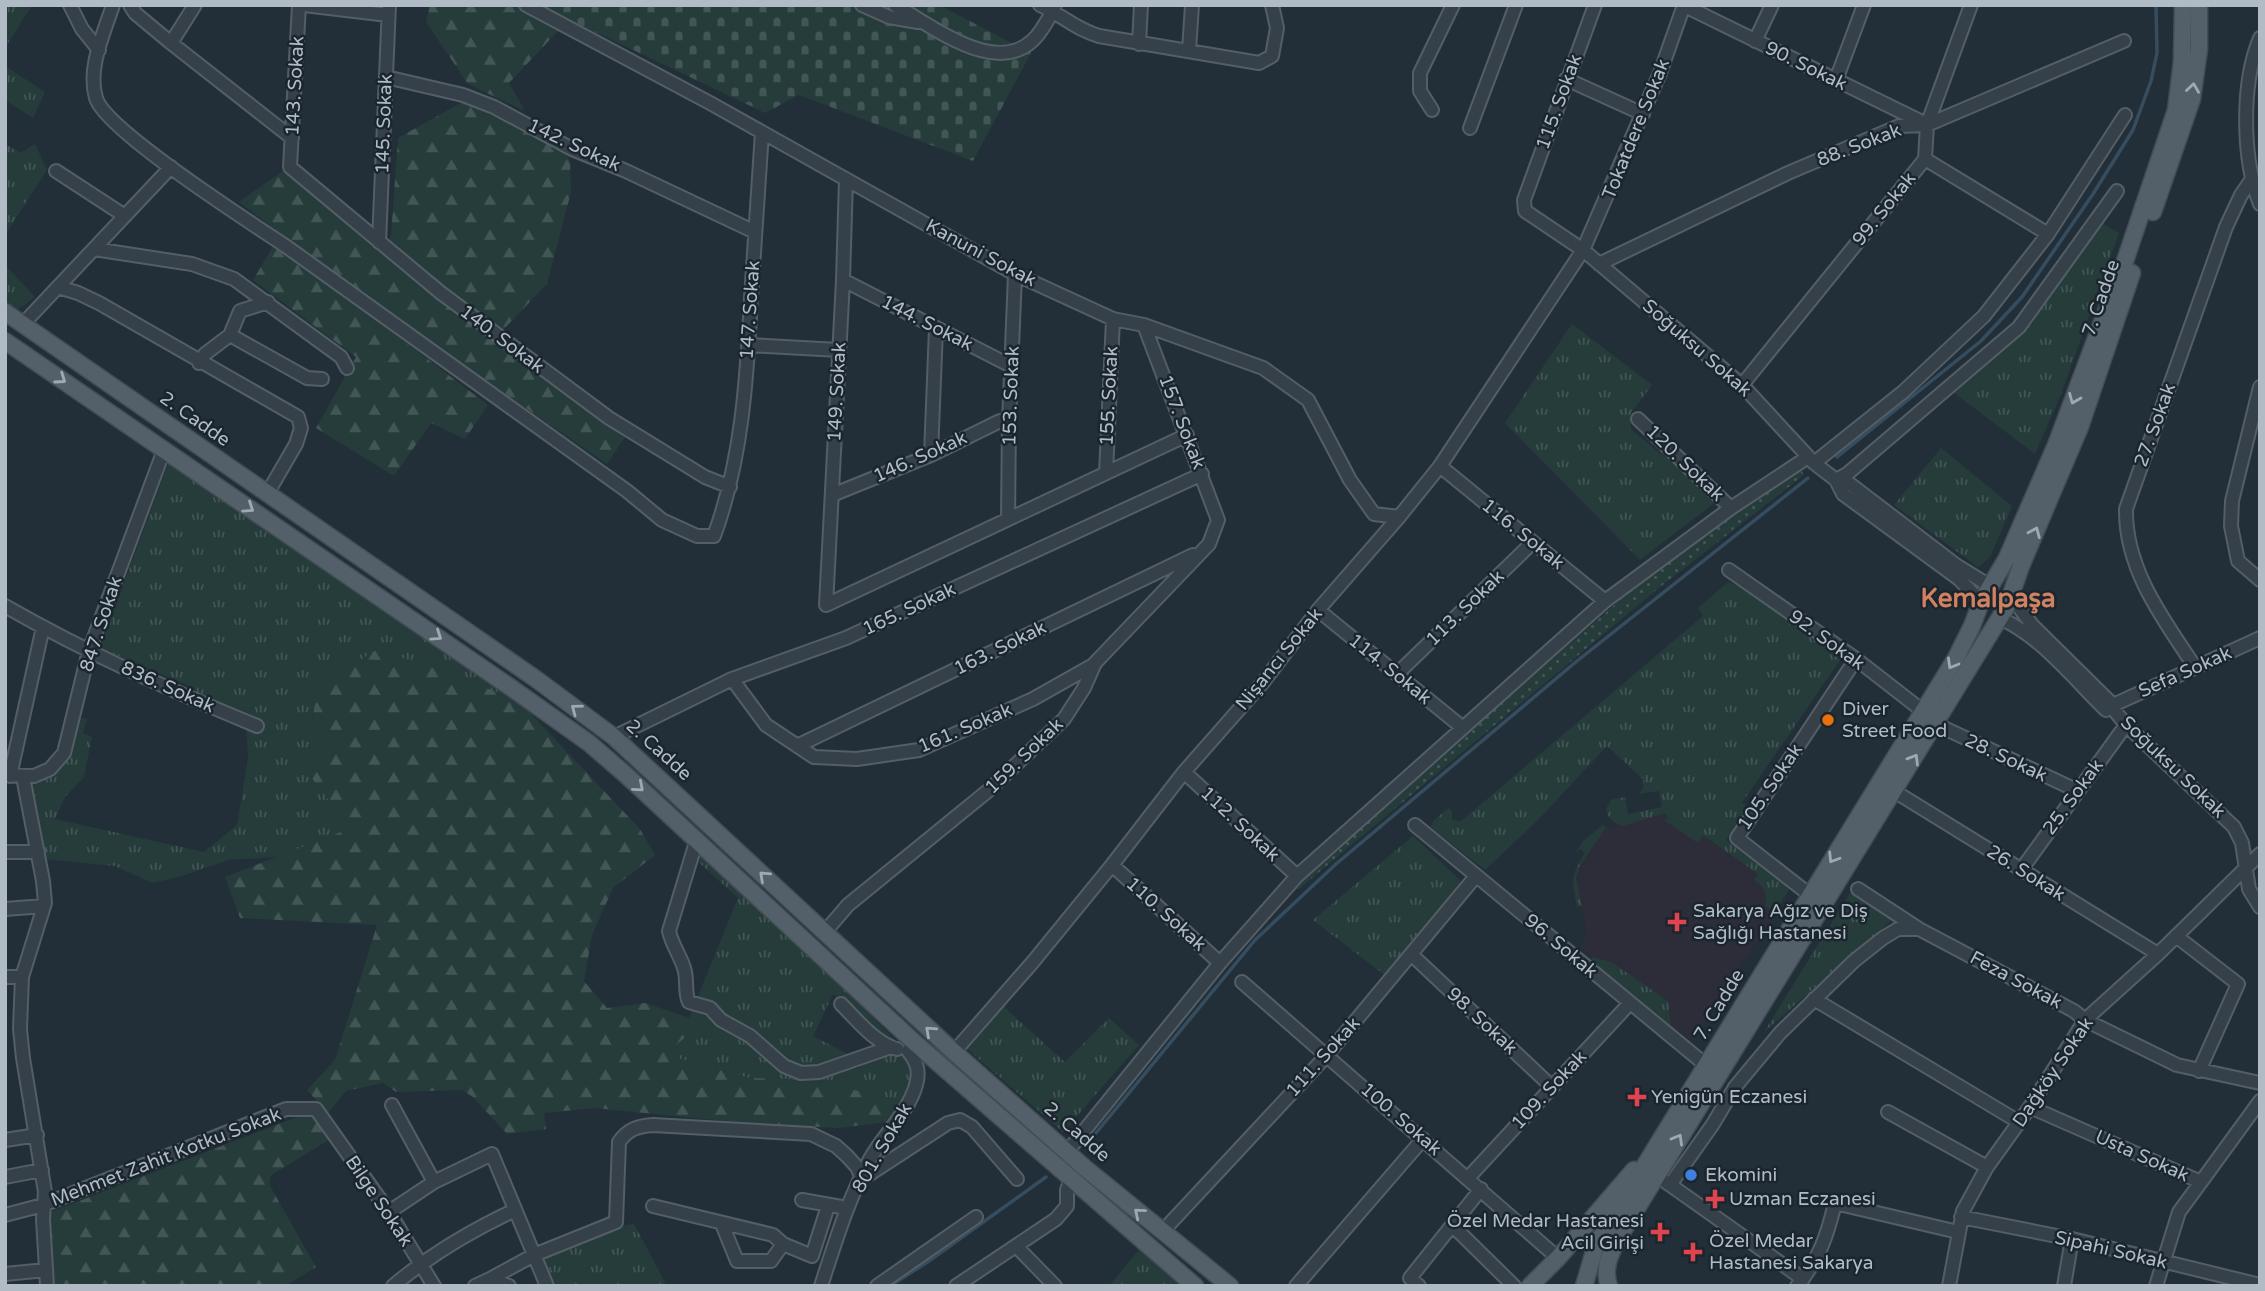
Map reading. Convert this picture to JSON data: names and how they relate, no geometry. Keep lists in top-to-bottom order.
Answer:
{
  "streets": {
    "main road": ["7. Cadde", "2. Cadde"],
    "street": [
      "90. Sokak",
      "143. Sokak",
      "115. Sokak",
      "145. Sokak",
      "Tokatdere Sokak",
      "142. Sokak",
      "88. Sokak",
      "99. Sokak",
      "Kanuni Sokak",
      "147. Sokak",
      "144. Sokak",
      "140. Sokak",
      "Soğuksu Sokak",
      "149. Sokak",
      "153. Sokak",
      "155. Sokak",
      "157. Sokak",
      "27. Sokak",
      "146. Sokak",
      "120. Sokak",
      "116. Sokak",
      "113. Sokak",
      "165. Sokak",
      "847. Sokak",
      "92. Sokak",
      "163. Sokak",
      "Nişancı Sokak",
      "114. Sokak",
      "Sefa Sokak",
      "836. Sokak",
      "161. Sokak",
      "159. Sokak",
      "28. Sokak",
      "105. Sokak",
      "25. Sokak",
      "112. Sokak",
      "26. Sokak",
      "110. Sokak",
      "96. Sokak",
      "Feza Sokak",
      "98. Sokak",
      "111. Sokak",
      "Dağköy Sokak",
      "109. Sokak",
      "100. Sokak",
      "801. Sokak",
      "Usta Sokak",
      "Mehmet Zahit Kotku Sokak",
      "Bilge Sokak",
      "Sipahi Sokak"
    ]
  },
  "crossings": [
    ["90. Sokak", "Tokatdere Sokak"],
    ["90. Sokak", "88. Sokak"],
    ["90. Sokak", "99. Sokak"],
    ["143. Sokak", "140. Sokak"],
    ["115. Sokak", "Soğuksu Sokak"],
    ["145. Sokak", "142. Sokak"],
    ["145. Sokak", "140. Sokak"],
    ["Tokatdere Sokak", "Soğuksu Sokak"],
    ["Tokatdere Sokak", "Nişancı Sokak"],
    ["142. Sokak", "147. Sokak"],
    ["88. Sokak", "99. Sokak"],
    ["88. Sokak", "Soğuksu Sokak"],
    ["99. Sokak", "Soğuksu Sokak"],
    ["Kanuni Sokak", "147. Sokak"],
    ["Kanuni Sokak", "149. Sokak"],
    ["Kanuni Sokak", "153. Sokak"],
    ["Kanuni Sokak", "155. Sokak"],
    ["Kanuni Sokak", "157. Sokak"],
    ["Kanuni Sokak", "Nişancı Sokak"],
    ["7. Cadde", "Soğuksu Sokak"],
    ["7. Cadde", "92. Sokak"],
    ["7. Cadde", "28. Sokak"],
    ["7. Cadde", "105. Sokak"],
    ["7. Cadde", "26. Sokak"],
    ["7. Cadde", "96. Sokak"],
    ["147. Sokak", "140. Sokak"],
    ["144. Sokak", "149. Sokak"],
    ["144. Sokak", "153. Sokak"],
    ["Soğuksu Sokak", "Nişancı Sokak"],
    ["Soğuksu Sokak", "Sefa Sokak"],
    ["Soğuksu Sokak", "25. Sokak"],
    ["Soğuksu Sokak", "Dağköy Sokak"],
    ["149. Sokak", "153. Sokak"],
    ["149. Sokak", "146. Sokak"],
    ["153. Sokak", "146. Sokak"],
    ["2. Cadde", "165. Sokak"],
    ["2. Cadde", "847. Sokak"],
    ["2. Cadde", "Nişancı Sokak"],
    ["2. Cadde", "159. Sokak"],
    ["2. Cadde", "111. Sokak"],
    ["2. Cadde", "801. Sokak"],
    ["157. Sokak", "165. Sokak"],
    ["157. Sokak", "159. Sokak"],
    ["27. Sokak", "Sefa Sokak"],
    ["116. Sokak", "113. Sokak"],
    ["116. Sokak", "Nişancı Sokak"],
    ["113. Sokak", "114. Sokak"],
    ["165. Sokak", "161. Sokak"],
    ["847. Sokak", "836. Sokak"],
    ["92. Sokak", "105. Sokak"],
    ["163. Sokak", "161. Sokak"],
    ["163. Sokak", "159. Sokak"],
    ["Nişancı Sokak", "114. Sokak"],
    ["Nişancı Sokak", "112. Sokak"],
    ["Nişancı Sokak", "110. Sokak"],
    ["161. Sokak", "159. Sokak"],
    ["28. Sokak", "25. Sokak"],
    ["25. Sokak", "26. Sokak"],
    ["26. Sokak", "Dağköy Sokak"],
    ["96. Sokak", "111. Sokak"],
    ["96. Sokak", "109. Sokak"],
    ["Feza Sokak", "Dağköy Sokak"],
    ["98. Sokak", "111. Sokak"],
    ["98. Sokak", "109. Sokak"],
    ["111. Sokak", "100. Sokak"],
    ["Dağköy Sokak", "Usta Sokak"],
    ["Dağköy Sokak", "Sipahi Sokak"],
    ["109. Sokak", "100. Sokak"],
    ["Mehmet Zahit Kotku Sokak", "Bilge Sokak"]
  ],
  "districts": ["Kemalpaşa"],
  "places": {
    "other": ["Diver Street Food", "Ekomini"],
    "health": [
      "Sakarya Ağız ve Diş Sağlığı Hastanesi",
      "Yenigün Eczanesi",
      "Uzman Eczanesi",
      "Özel Medar Hastanesi Acil Girişi",
      "Özel Medar Hastanesi Sakarya"
    ]
  }
}
